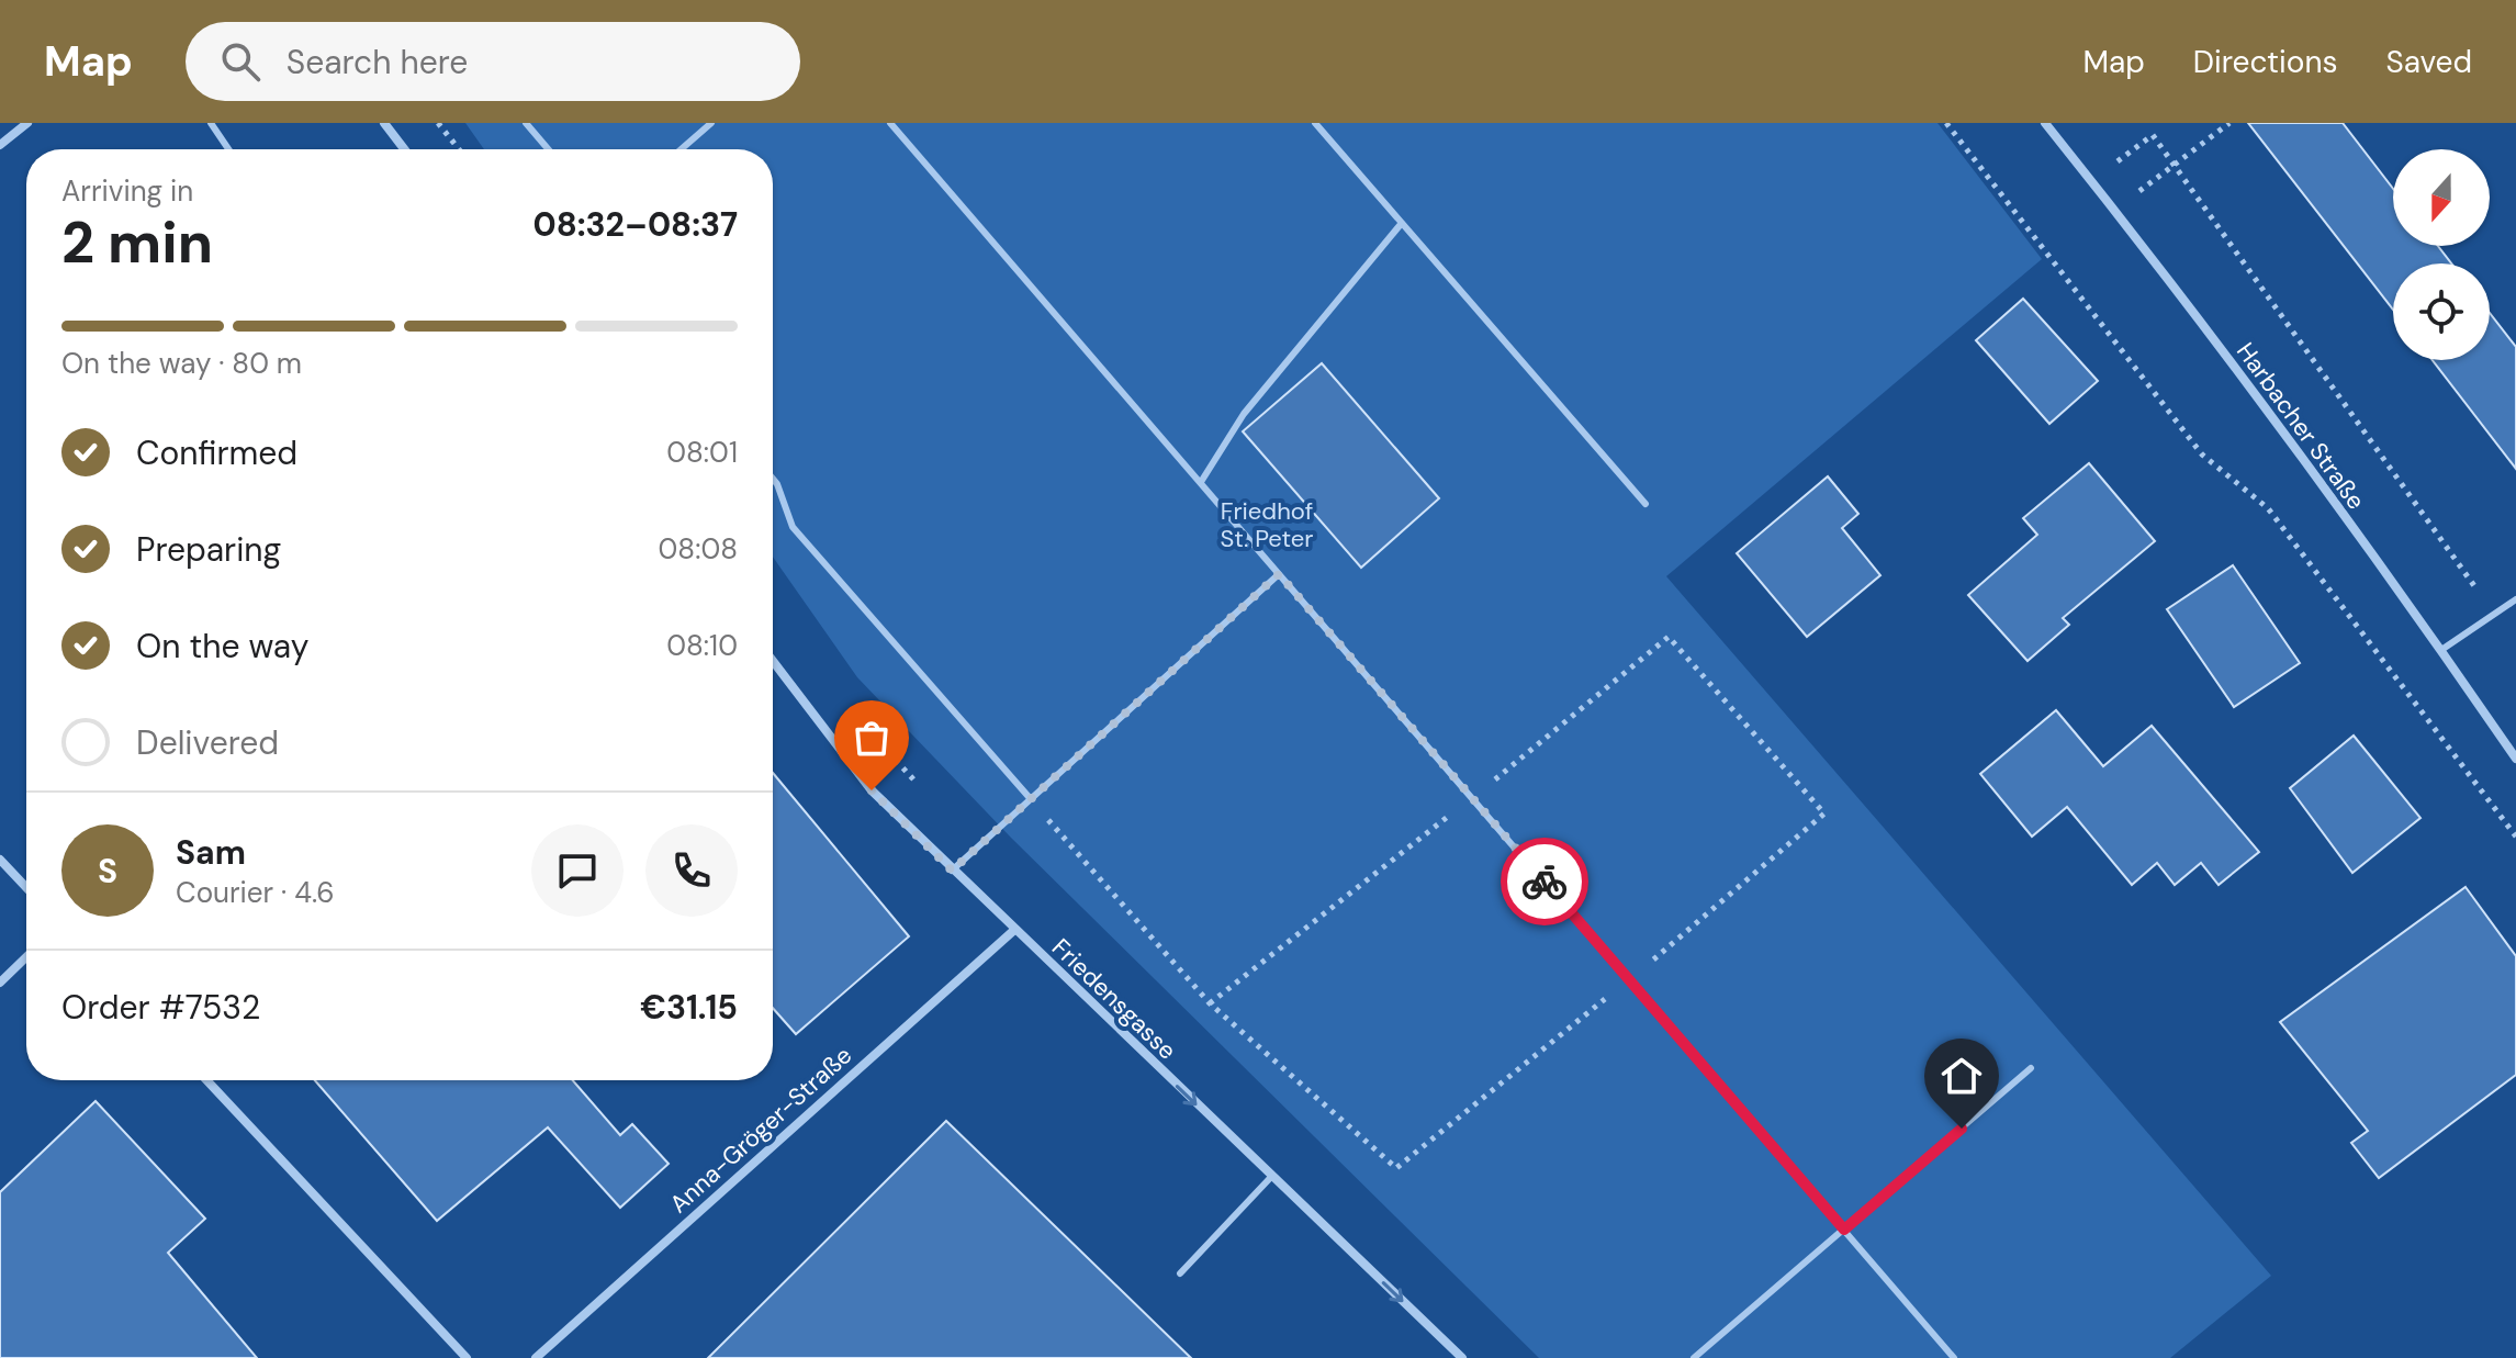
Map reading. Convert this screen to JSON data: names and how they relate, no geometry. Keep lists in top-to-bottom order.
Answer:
{
  "streets": {
    "street": ["Harbacher Straße", "Friedensgasse", "Anna-Gröger-Straße"]
  },
  "crossings": [
    ["Friedensgasse", "Anna-Gröger-Straße"]
  ],
  "one_way": ["Friedensgasse"],
  "parks": ["Friedhof St. Peter"],
  "north": "bottom",
  "page": {
    "header": "Map",
    "search": "Search here",
    "nav": ["Map", "Directions", "Saved"],
    "heading": ["2 min", "Arriving in", "08:32–08:37"],
    "panel": [
      "Sam",
      "Courier · 4.6",
      "Order #7532",
      "€31.15"
    ],
    "bar": "On the way · 80 m",
    "list": [
      ["Confirmed", "08:01"],
      ["Preparing", "08:08"],
      ["On the way", "08:10"],
      "Delivered"
    ],
    "round": "S"
  }
}
